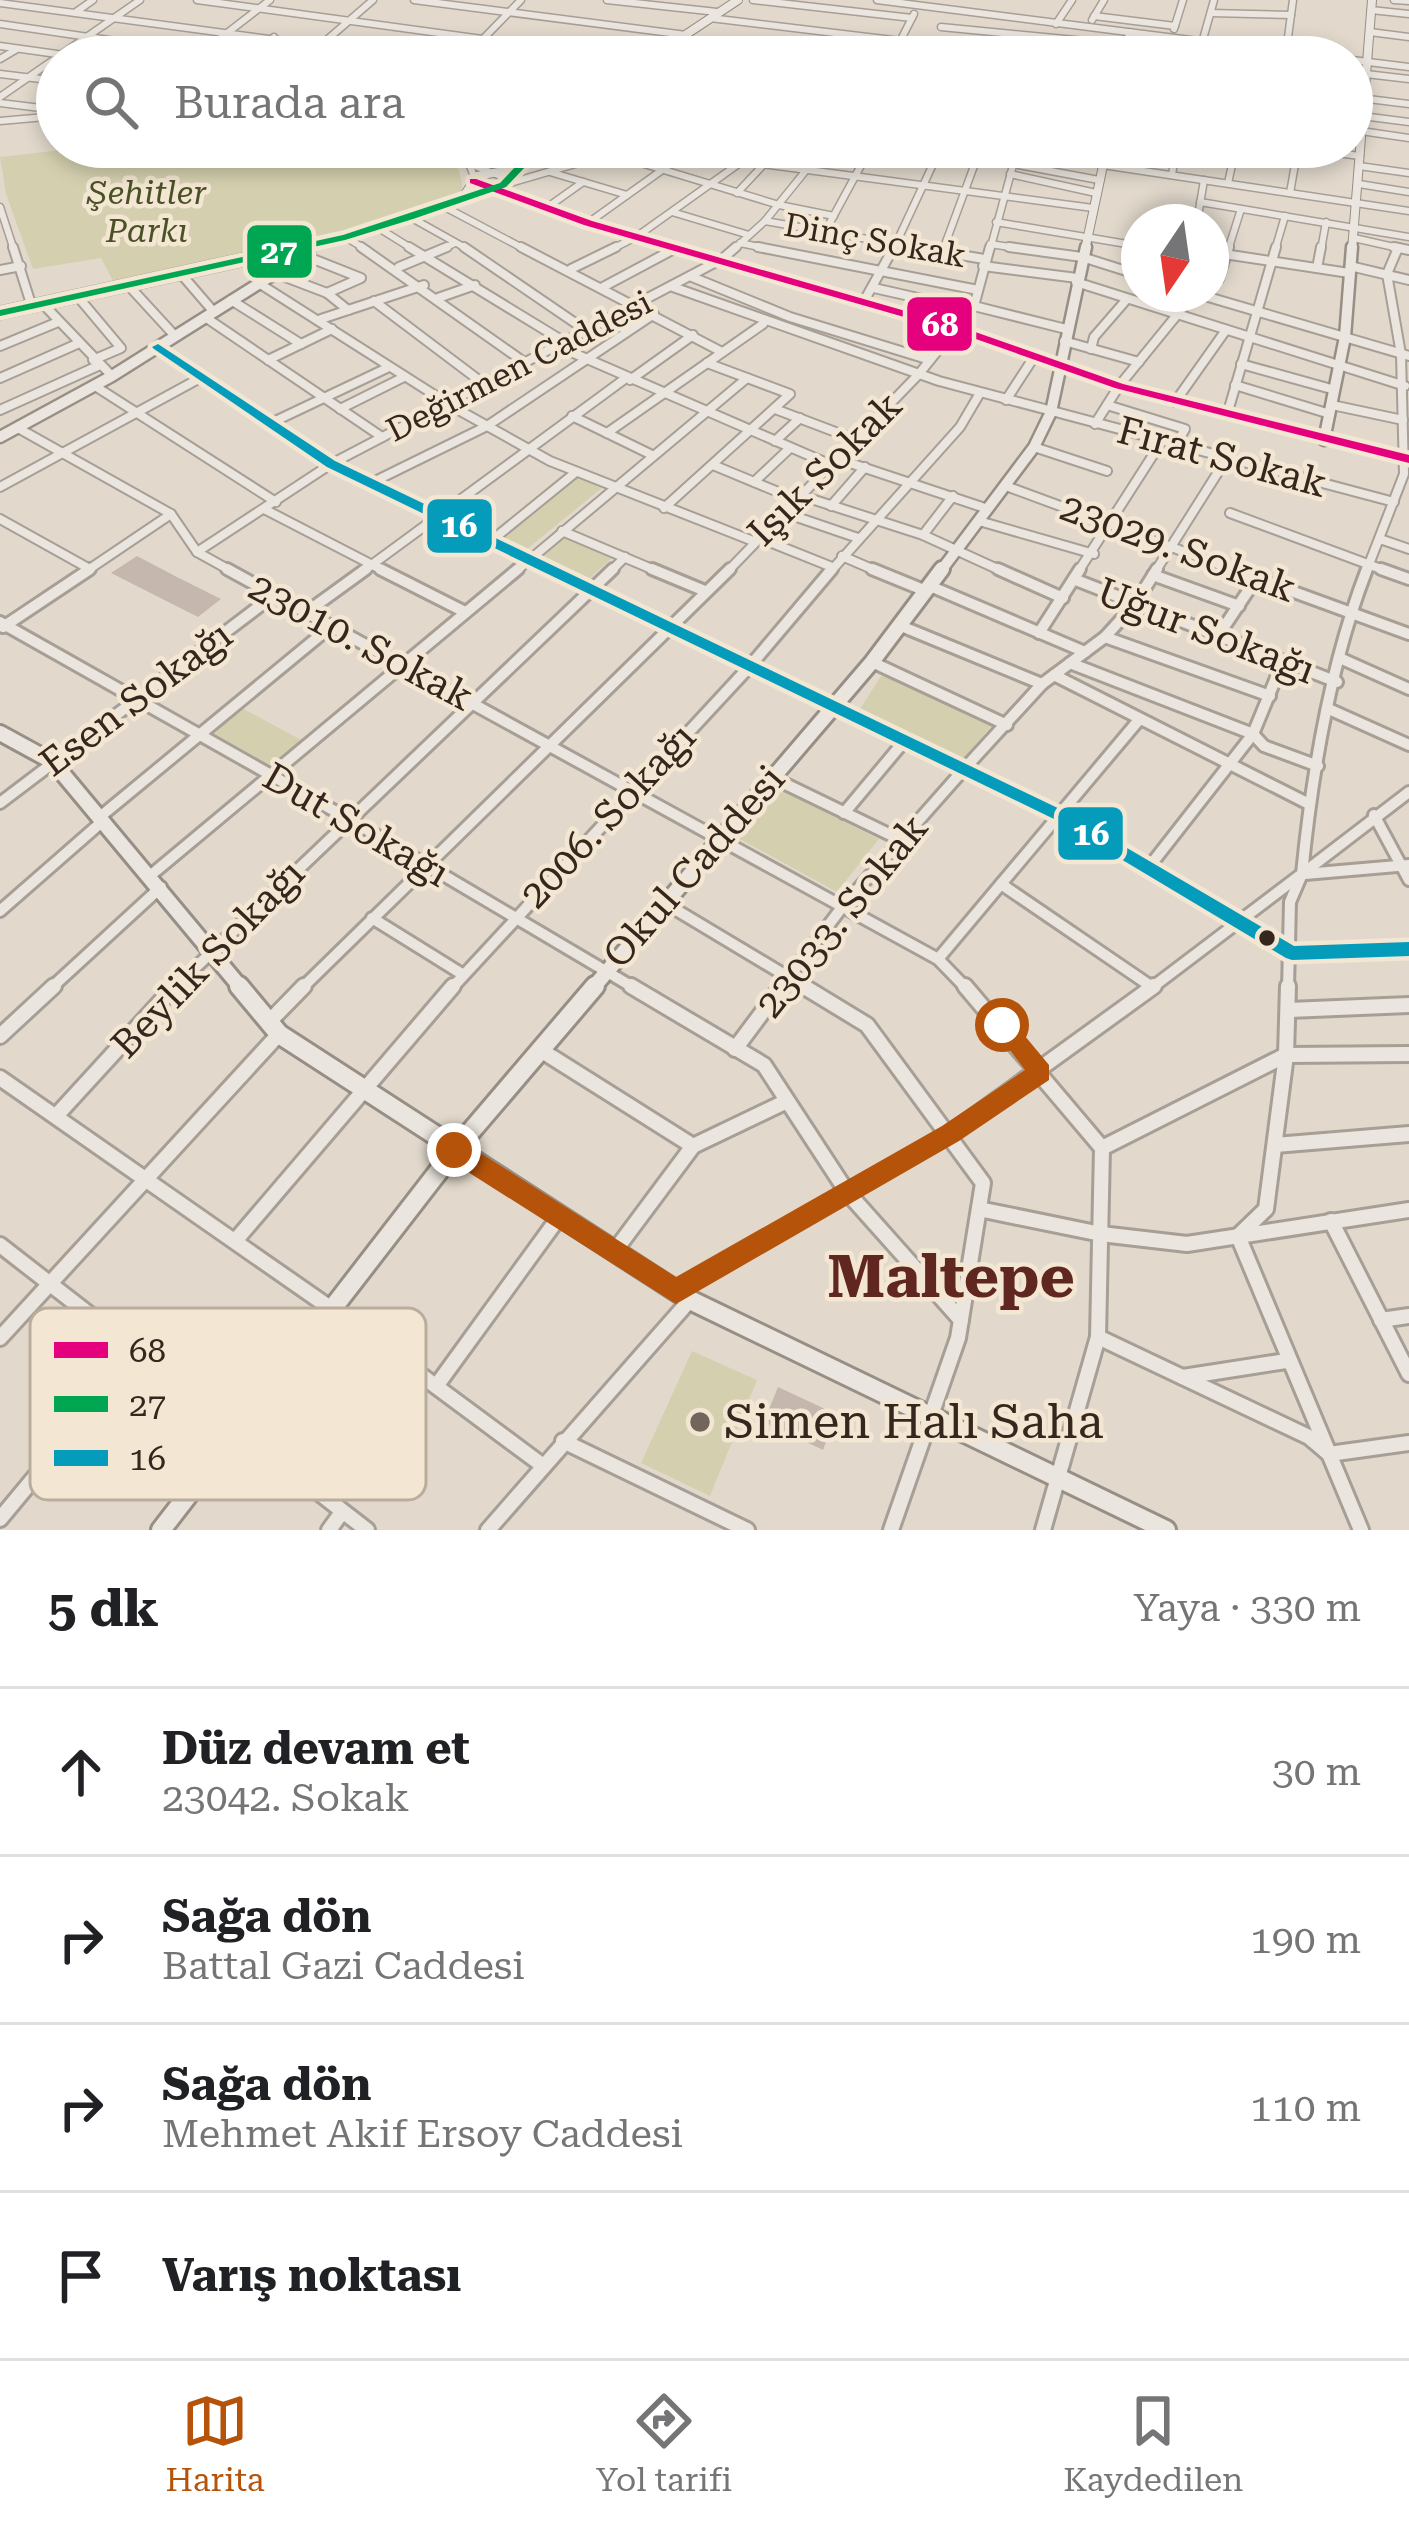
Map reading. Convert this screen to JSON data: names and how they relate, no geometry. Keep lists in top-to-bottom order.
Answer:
{
  "streets": {
    "main road": ["Okul Caddesi"],
    "street": [
      "Dinç Sokak",
      "Değirmen Caddesi",
      "Fırat Sokak",
      "Işık Sokak",
      "23029. Sokak",
      "Uğur Sokağı",
      "23010. Sokak",
      "Esen Sokağı",
      "2006. Sokağı",
      "Dut Sokağı",
      "23033. Sokak",
      "Beylik Sokağı"
    ]
  },
  "crossings": [
    ["Dinç Sokak", "Değirmen Caddesi"],
    ["Dinç Sokak", "Işık Sokak"],
    ["Dinç Sokak", "Okul Caddesi"],
    ["Değirmen Caddesi", "Fırat Sokak"],
    ["Değirmen Caddesi", "23010. Sokak"],
    ["Fırat Sokak", "Işık Sokak"],
    ["Fırat Sokak", "2006. Sokağı"],
    ["Fırat Sokak", "Okul Caddesi"],
    ["Fırat Sokak", "23033. Sokak"],
    ["Işık Sokak", "23010. Sokak"],
    ["Işık Sokak", "Dut Sokağı"],
    ["23029. Sokak", "Okul Caddesi"],
    ["23029. Sokak", "23033. Sokak"],
    ["Uğur Sokağı", "23033. Sokak"],
    ["23010. Sokak", "Esen Sokağı"],
    ["23010. Sokak", "2006. Sokağı"],
    ["23010. Sokak", "Okul Caddesi"],
    ["23010. Sokak", "23033. Sokak"],
    ["23010. Sokak", "Beylik Sokağı"],
    ["Esen Sokağı", "Dut Sokağı"],
    ["2006. Sokağı", "Dut Sokağı"],
    ["Dut Sokağı", "Okul Caddesi"],
    ["Dut Sokağı", "23033. Sokak"],
    ["Dut Sokağı", "Beylik Sokağı"]
  ],
  "districts": ["Maltepe"],
  "parks": ["Şehitler Parkı"],
  "places": ["Simen Halı Saha"],
  "lines": ["transit line 27", "transit line 68", "transit line 16"],
  "legend": ["68", "27", "16"],
  "north": "bottom",
  "page": {
    "search": "Burada ara",
    "heading": ["5 dk", "Yaya · 330 m"],
    "list": [
      ["Düz devam et", "23042. Sokak", "30 m"],
      ["Sağa dön", "Battal Gazi Caddesi", "190 m"],
      ["Sağa dön", "Mehmet Akif Ersoy Caddesi", "110 m"],
      "Varış noktası"
    ],
    "nav": ["Harita", "Yol tarifi", "Kaydedilen"]
  }
}
